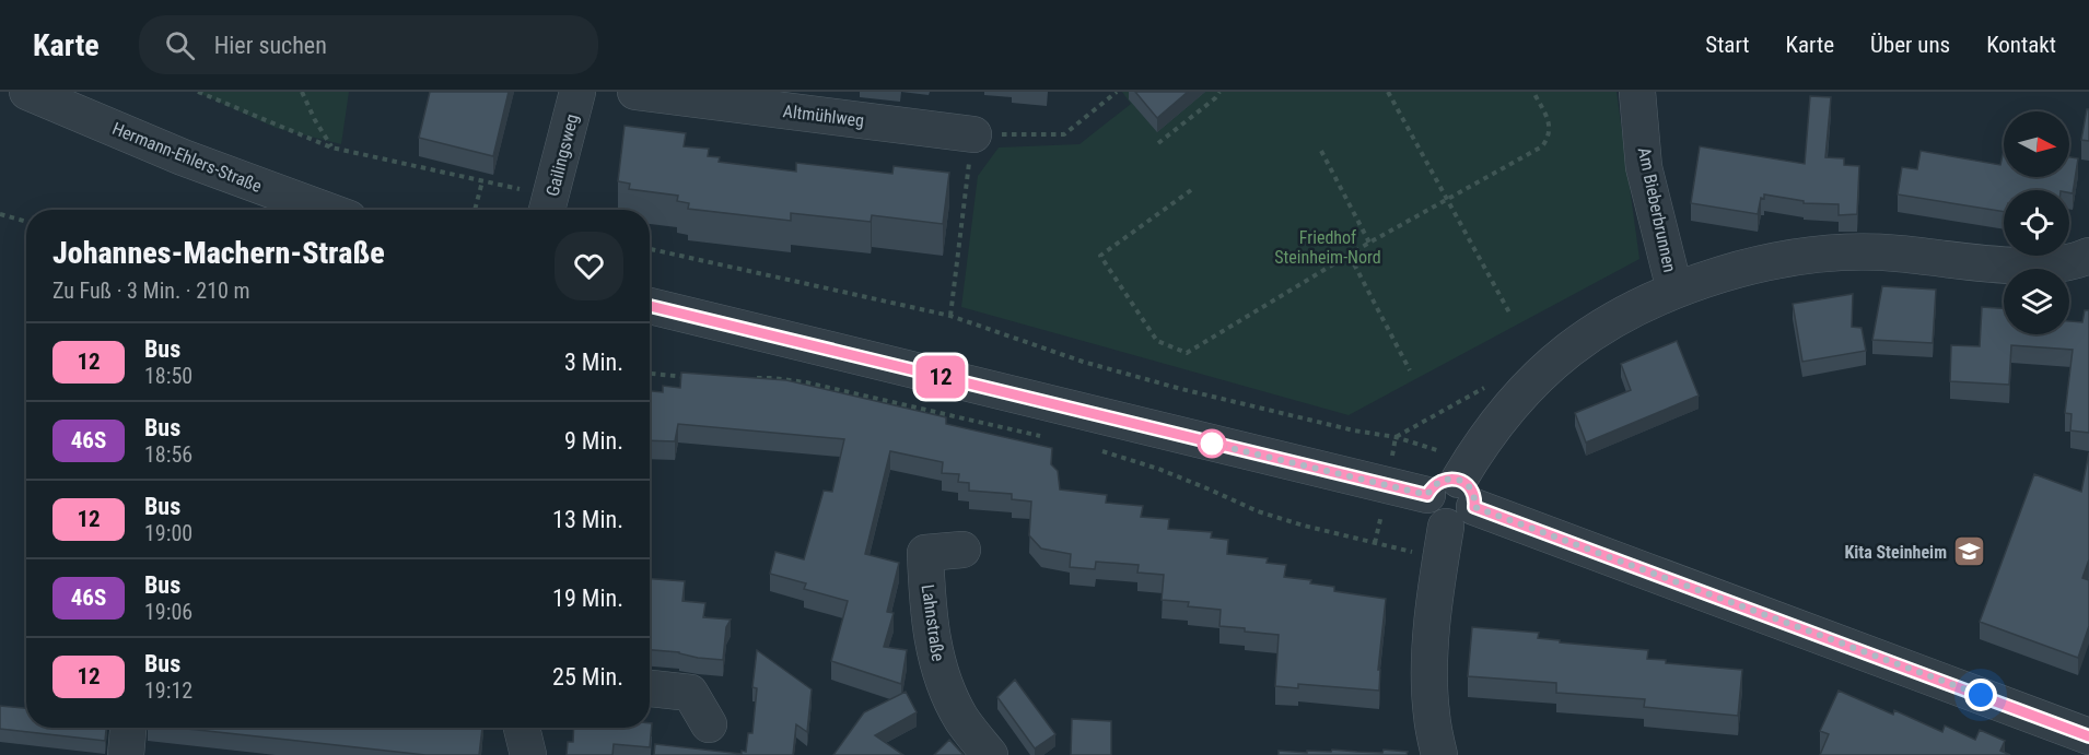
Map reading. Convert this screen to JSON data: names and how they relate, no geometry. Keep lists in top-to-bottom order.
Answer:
{
  "streets": {
    "street": [
      "Altmühlweg",
      "Gailingsweg",
      "Hermann-Ehlers-Straße",
      "Am Bieberbrunnen",
      "Lahnstraße"
    ]
  },
  "parks": ["Friedhof Steinheim-Nord"],
  "places": {
    "school or university": ["Kita Steinheim"]
  },
  "lines": ["bus line 12"],
  "north": "right",
  "page": {
    "header": "Karte",
    "search": "Hier suchen",
    "nav": [
      "Start",
      "Karte",
      "Über uns",
      "Kontakt"
    ],
    "on_map": "12",
    "heading": ["Johannes-Machern-Straße", "Zu Fuß · 3 Min. · 210 m"],
    "list": [
      {
        "mark": "12",
        "name": "Bus",
        "note": "18:50",
        "value": "3 Min."
      },
      {
        "mark": "46S",
        "name": "Bus",
        "note": "18:56",
        "value": "9 Min."
      },
      {
        "mark": "12",
        "name": "Bus",
        "note": "19:00",
        "value": "13 Min."
      },
      {
        "mark": "46S",
        "name": "Bus",
        "note": "19:06",
        "value": "19 Min."
      },
      {
        "mark": "12",
        "name": "Bus",
        "note": "19:12",
        "value": "25 Min."
      }
    ]
  }
}
